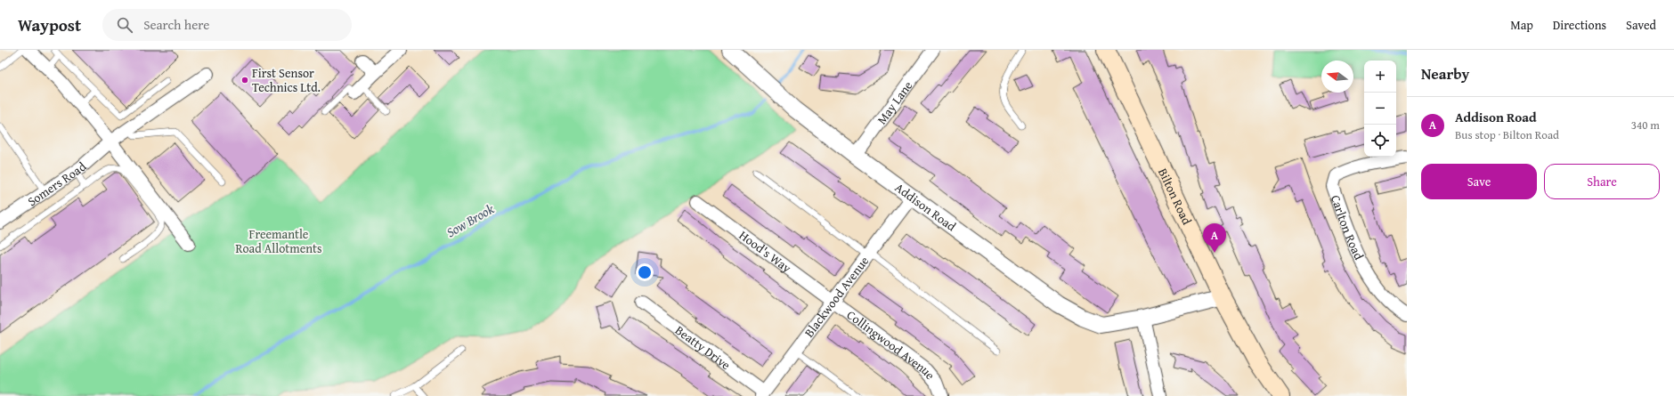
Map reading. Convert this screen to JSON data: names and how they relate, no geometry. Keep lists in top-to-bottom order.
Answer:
{
  "streets": {
    "main road": ["Bilton Road"],
    "street": [
      "May Lane",
      "Somers Road",
      "Addison Road",
      "Carlton Road",
      "Hood's Way",
      "Blackwood Avenue",
      "Collingwood Avenue",
      "Beatty Drive"
    ]
  },
  "crossings": [
    ["May Lane", "Addison Road"],
    ["Bilton Road", "Addison Road"],
    ["Addison Road", "Blackwood Avenue"],
    ["Hood's Way", "Blackwood Avenue"],
    ["Hood's Way", "Collingwood Avenue"],
    ["Blackwood Avenue", "Collingwood Avenue"],
    ["Blackwood Avenue", "Beatty Drive"]
  ],
  "water": ["Sow Brook"],
  "parks": ["Freemantle Road Allotments"],
  "places": ["First Sensor Technics Ltd."],
  "north": "left",
  "page": {
    "header": "Waypost",
    "search": "Search here",
    "nav": ["Map", "Directions", "Saved"],
    "heading": "Nearby",
    "map_buttons": ["+", "−"],
    "list": [
      {
        "mark": "A",
        "name": "Addison Road",
        "note": "Bus stop · Bilton Road",
        "value": "340 m"
      }
    ],
    "buttons": ["Save", "Share"],
    "pins": "A"
  }
}
